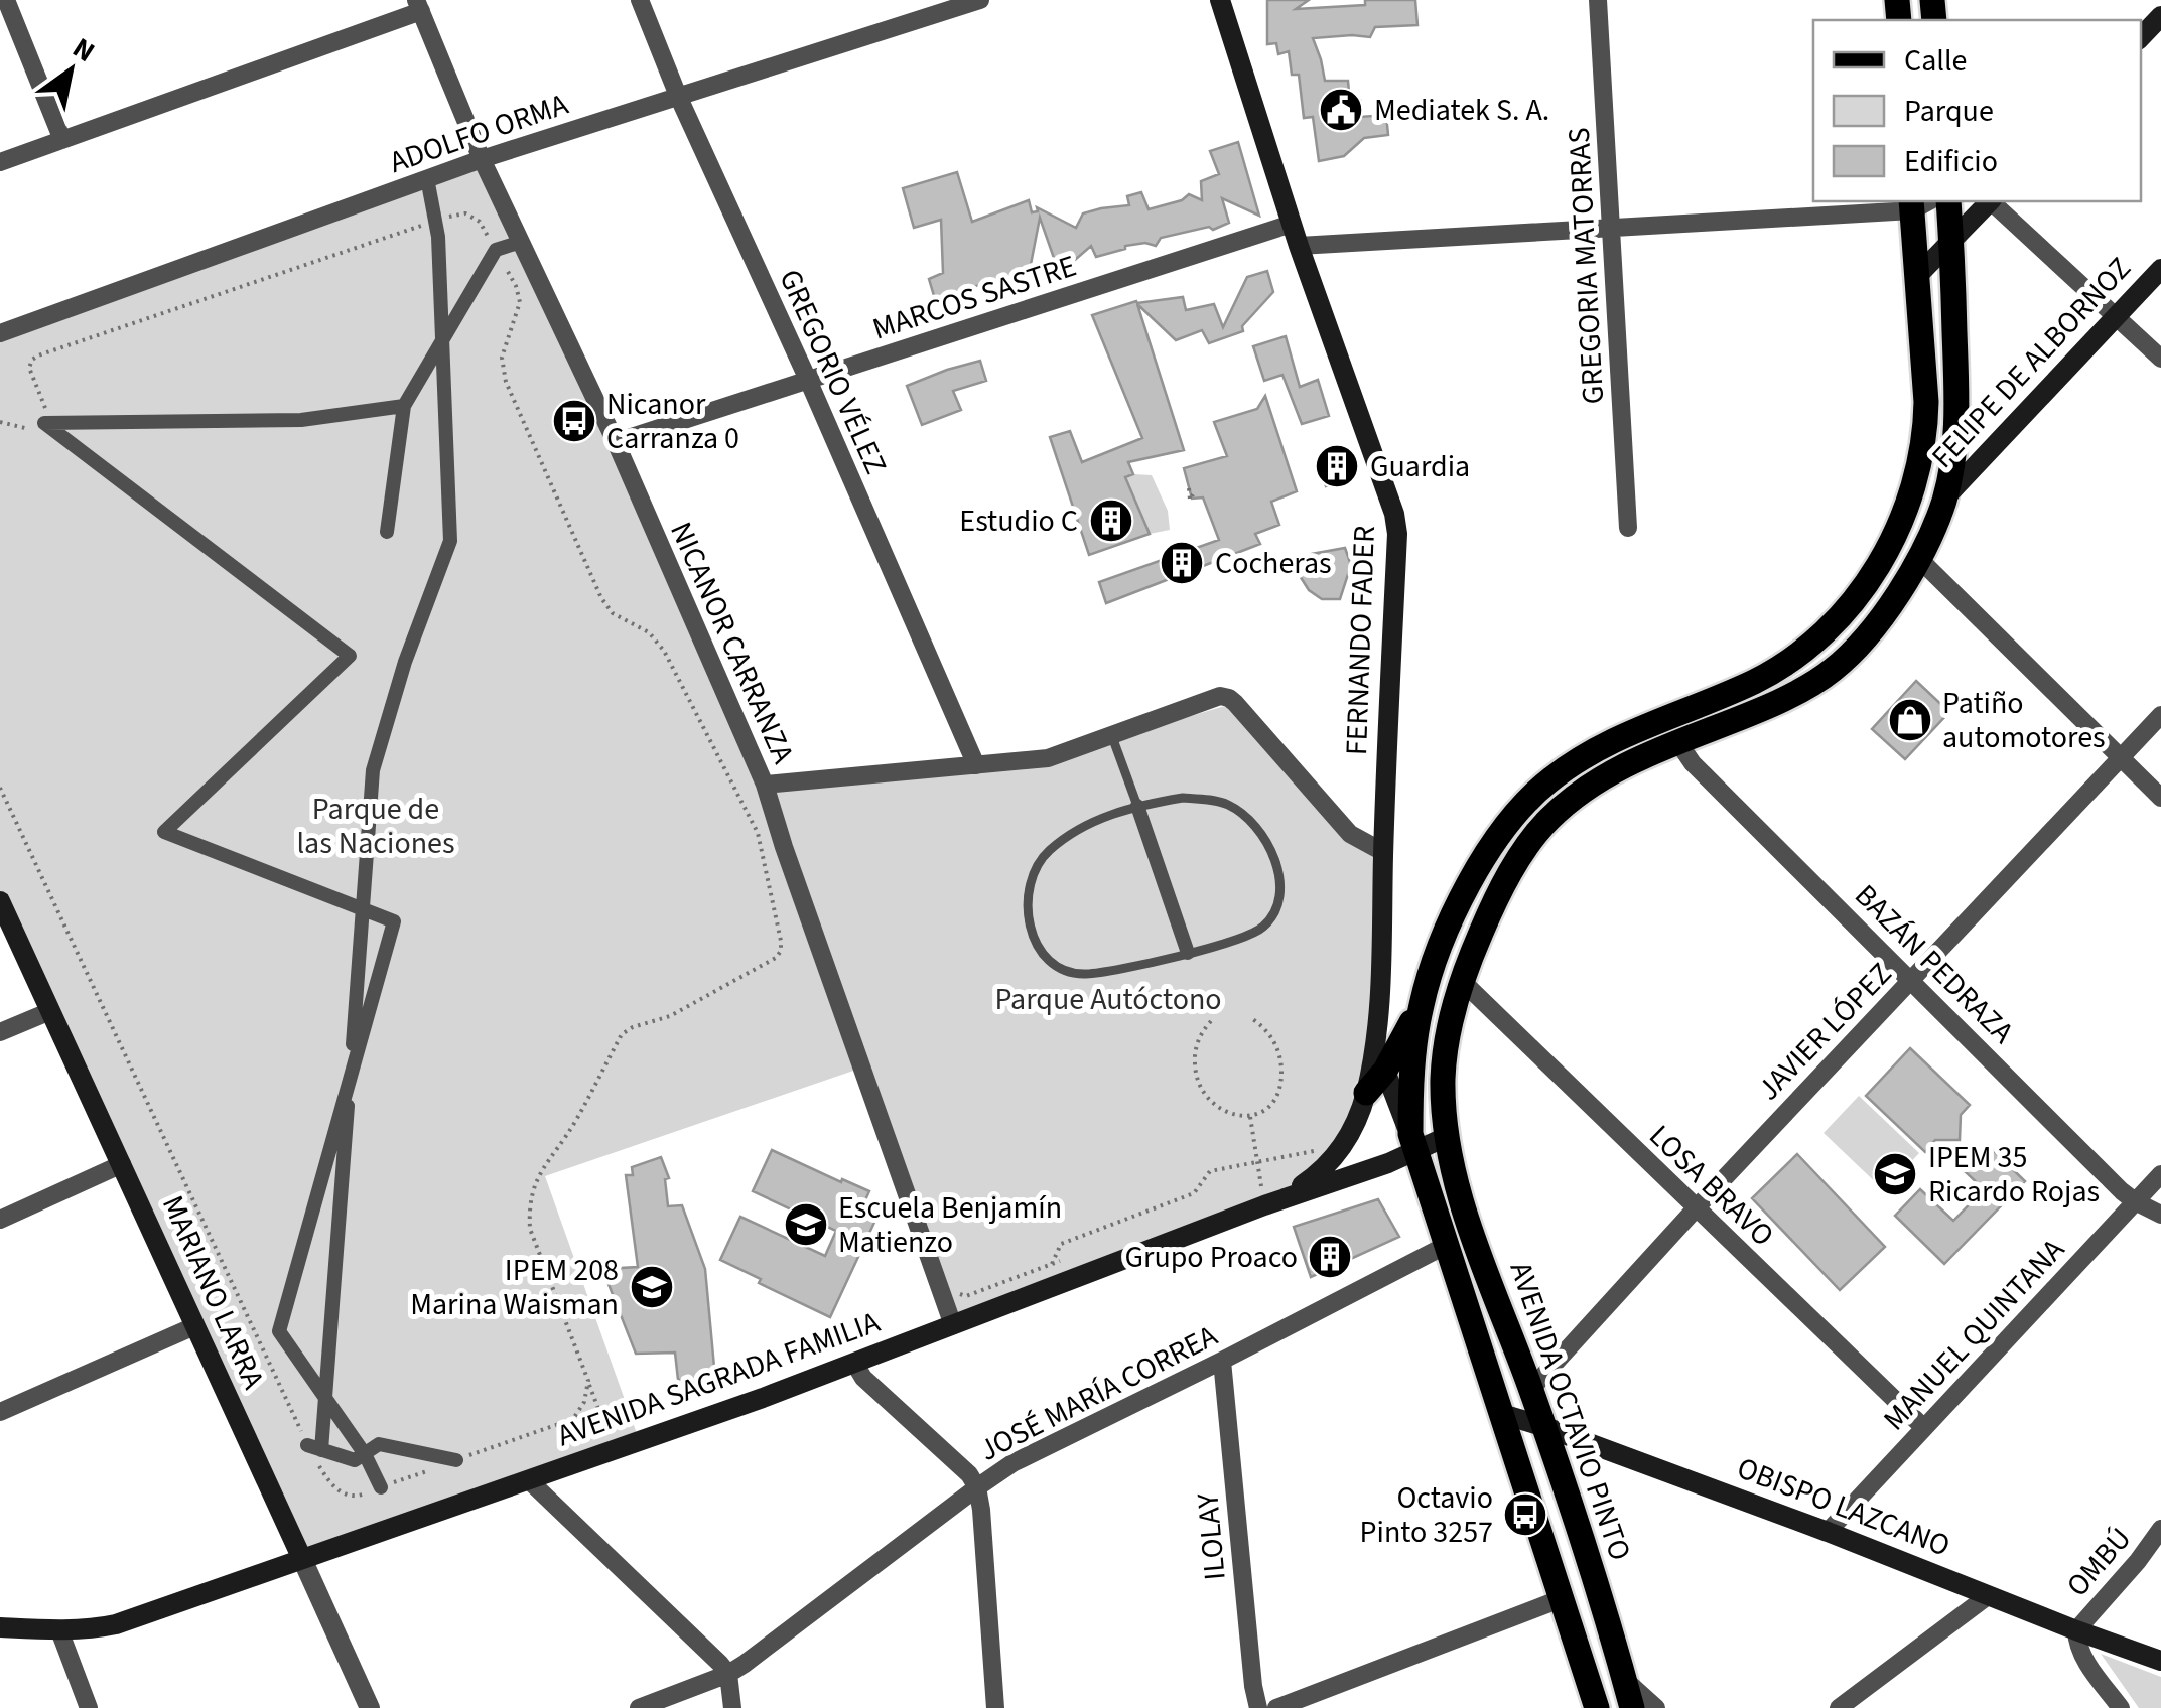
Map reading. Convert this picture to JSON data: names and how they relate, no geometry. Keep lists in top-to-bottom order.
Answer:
{
  "streets": {
    "main road": [
      "FELIPE DE ALBORNOZ",
      "FERNANDO FADER",
      "MARIANO LARRA",
      "AVENIDA SAGRADA FAMILIA",
      "AVENIDA OCTAVIO PINTO",
      "OBISPO LAZCANO"
    ],
    "street": [
      "ADOLFO ORMA",
      "GREGORIA MATORRAS",
      "MARCOS SASTRE",
      "GREGORIO VÉLEZ",
      "NICANOR CARRANZA",
      "BAZÁN PEDRAZA",
      "JAVIER LÓPEZ",
      "LOSA BRAVO",
      "MANUEL QUINTANA",
      "JOSÉ MARÍA CORREA",
      "ILOLAY",
      "OMBÚ"
    ]
  },
  "crossings": [
    ["ADOLFO ORMA", "GREGORIO VÉLEZ"],
    ["ADOLFO ORMA", "NICANOR CARRANZA"],
    ["MARCOS SASTRE", "GREGORIO VÉLEZ"],
    ["MARCOS SASTRE", "FERNANDO FADER"],
    ["MARCOS SASTRE", "NICANOR CARRANZA"],
    ["FELIPE DE ALBORNOZ", "AVENIDA OCTAVIO PINTO"],
    ["FERNANDO FADER", "AVENIDA SAGRADA FAMILIA"],
    ["NICANOR CARRANZA", "AVENIDA SAGRADA FAMILIA"],
    ["BAZÁN PEDRAZA", "JAVIER LÓPEZ"],
    ["BAZÁN PEDRAZA", "MANUEL QUINTANA"],
    ["BAZÁN PEDRAZA", "AVENIDA OCTAVIO PINTO"],
    ["JAVIER LÓPEZ", "LOSA BRAVO"],
    ["JAVIER LÓPEZ", "AVENIDA OCTAVIO PINTO"],
    ["LOSA BRAVO", "MANUEL QUINTANA"],
    ["LOSA BRAVO", "AVENIDA OCTAVIO PINTO"],
    ["MARIANO LARRA", "AVENIDA SAGRADA FAMILIA"],
    ["MANUEL QUINTANA", "OBISPO LAZCANO"],
    ["AVENIDA SAGRADA FAMILIA", "AVENIDA OCTAVIO PINTO"],
    ["JOSÉ MARÍA CORREA", "ILOLAY"],
    ["AVENIDA OCTAVIO PINTO", "OBISPO LAZCANO"],
    ["OBISPO LAZCANO", "OMBÚ"]
  ],
  "parks": ["Parque de las Naciones", "Parque Autóctono"],
  "places": {
    "public building": ["Mediatek S. A."],
    "bus stop": ["Nicanor Carranza 0", "Octavio Pinto 3257"],
    "building": [
      "Guardia",
      "Estudio C",
      "Cocheras",
      "Grupo Proaco"
    ],
    "shop": ["Patiño automotores"],
    "school or university": ["IPEM 35 Ricardo Rojas", "Escuela Benjamín Matienzo", "IPEM 208 Marina Waisman"]
  },
  "legend": ["Calle", "Parque", "Edificio"],
  "north": "top right"
}
